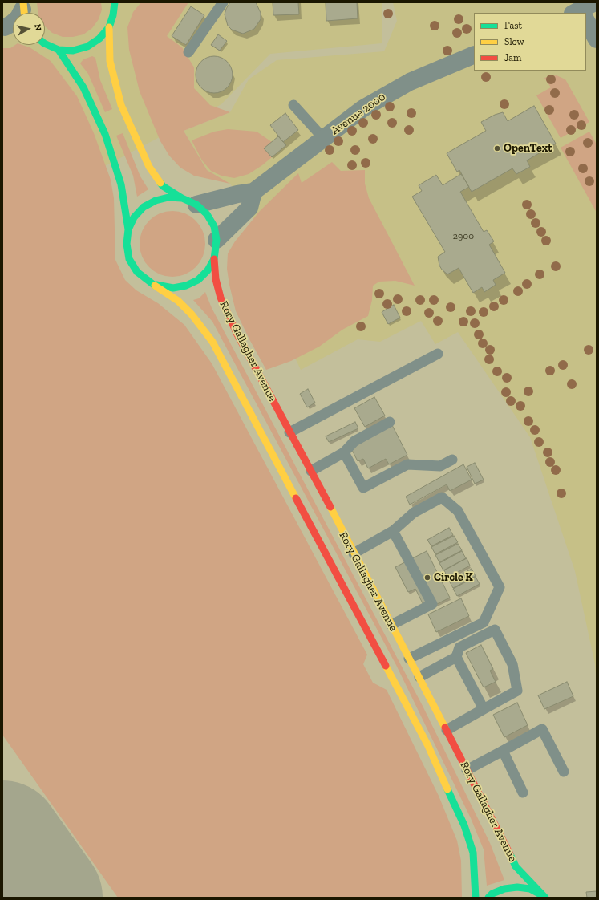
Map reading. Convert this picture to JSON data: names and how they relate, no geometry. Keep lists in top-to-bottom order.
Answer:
{
  "streets": {
    "street": ["Avenue 2000", "Rory Gallagher Avenue"]
  },
  "places": ["OpenText", "Circle K"],
  "house_numbers": ["2900"],
  "legend": ["Fast", "Slow", "Jam"],
  "north": "right"
}
